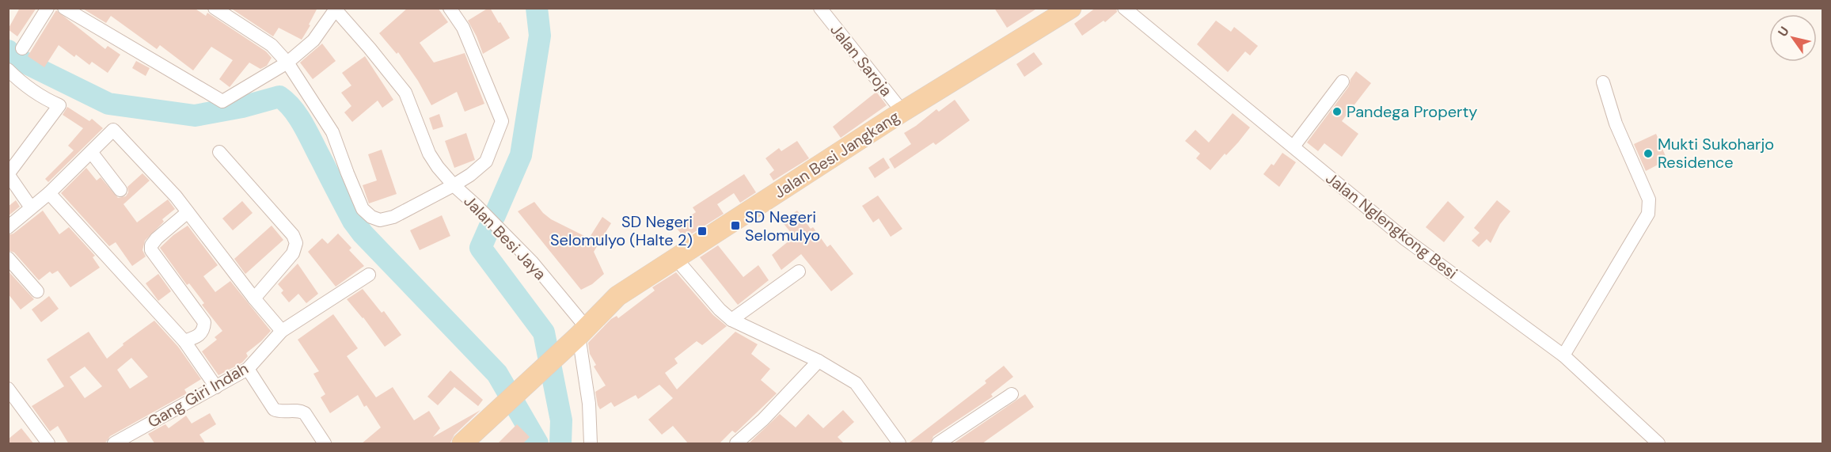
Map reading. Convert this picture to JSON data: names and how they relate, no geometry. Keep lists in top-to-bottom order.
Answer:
{
  "streets": {
    "main road": ["Jalan Besi Jangkang"],
    "street": [
      "Jalan Saroja",
      "Jalan Nglengkong Besi",
      "Jalan Besi Jaya",
      "Gang Giri Indah"
    ]
  },
  "crossings": [
    ["Jalan Saroja", "Jalan Besi Jangkang"],
    ["Jalan Besi Jangkang", "Jalan Besi Jaya"]
  ],
  "places": {
    "other": ["Pandega Property", "Mukti Sukoharjo Residence"],
    "transit": ["SD Negeri Selomulyo", "SD Negeri Selomulyo (Halte 2)"]
  },
  "north": "top left"
}
